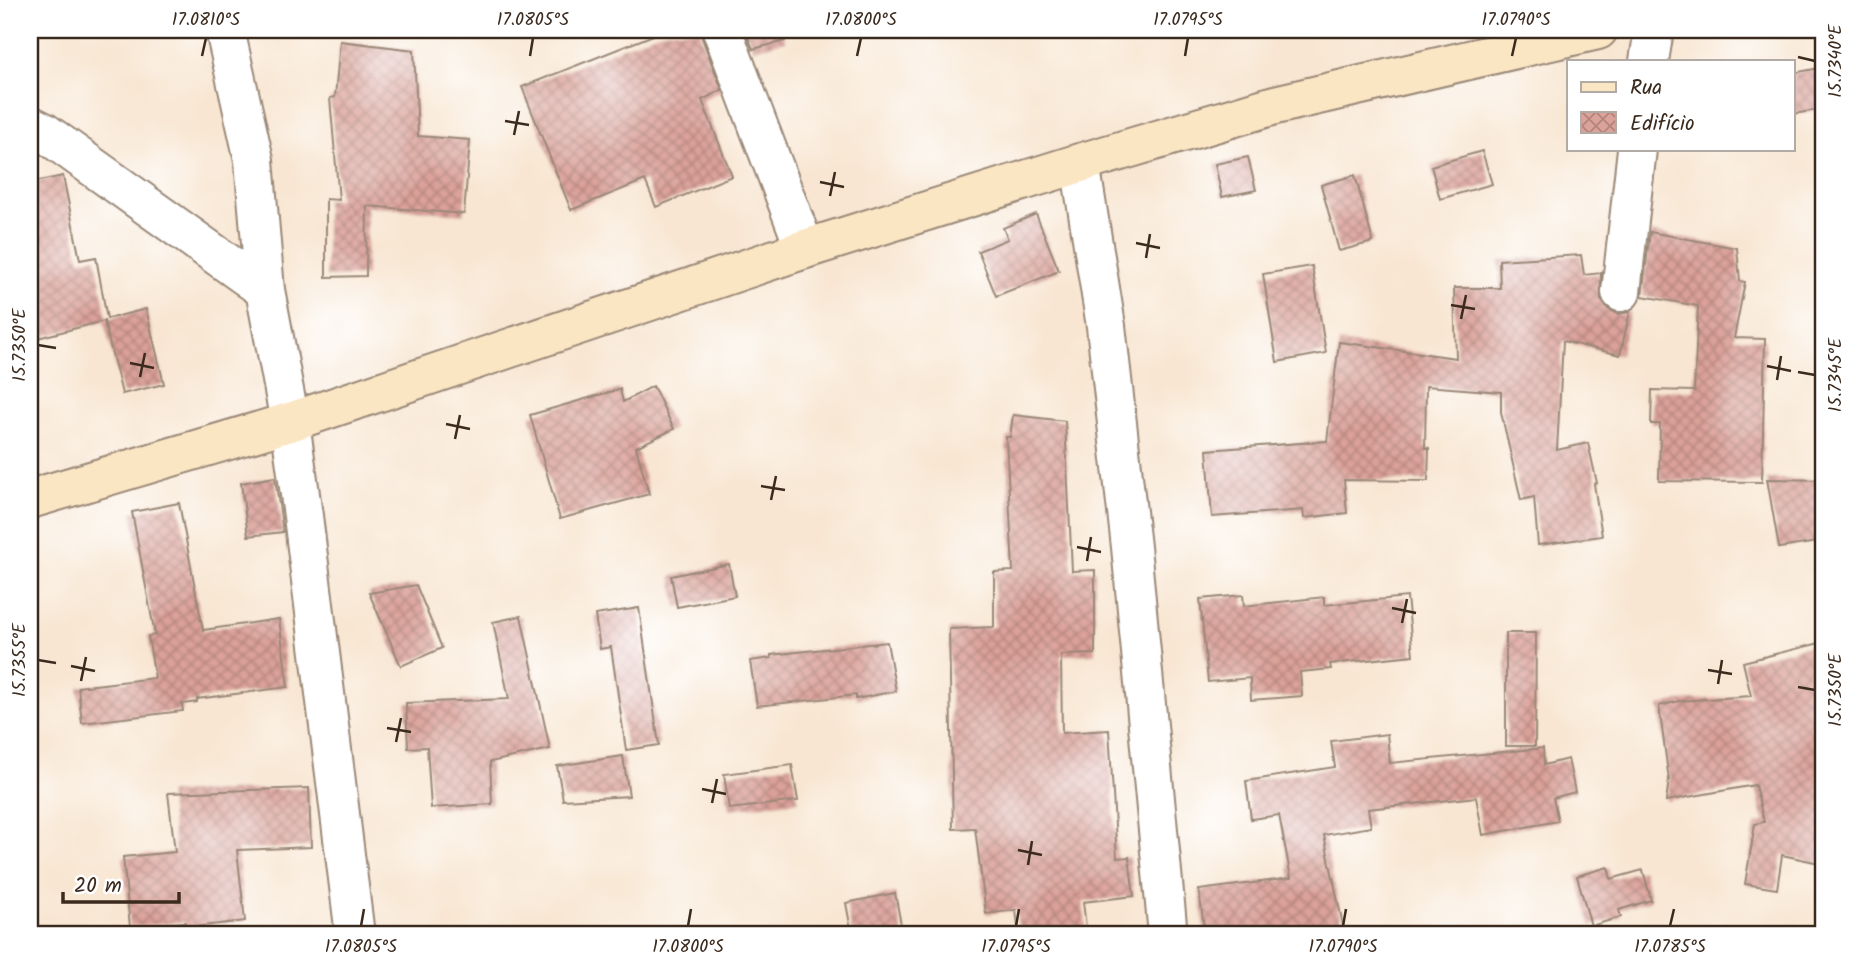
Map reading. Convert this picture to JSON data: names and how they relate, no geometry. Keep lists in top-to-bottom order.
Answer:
{
  "legend": ["Rua", "Edifício"],
  "scale_bar": "20 m",
  "coordinates": [
    "17.0810°S",
    "17.0805°S",
    "17.0800°S",
    "17.0795°S",
    "17.0790°S",
    "15.7340°E",
    "15.7350°E",
    "15.7345°E",
    "15.7355°E",
    "17.0785°S"
  ]
}
